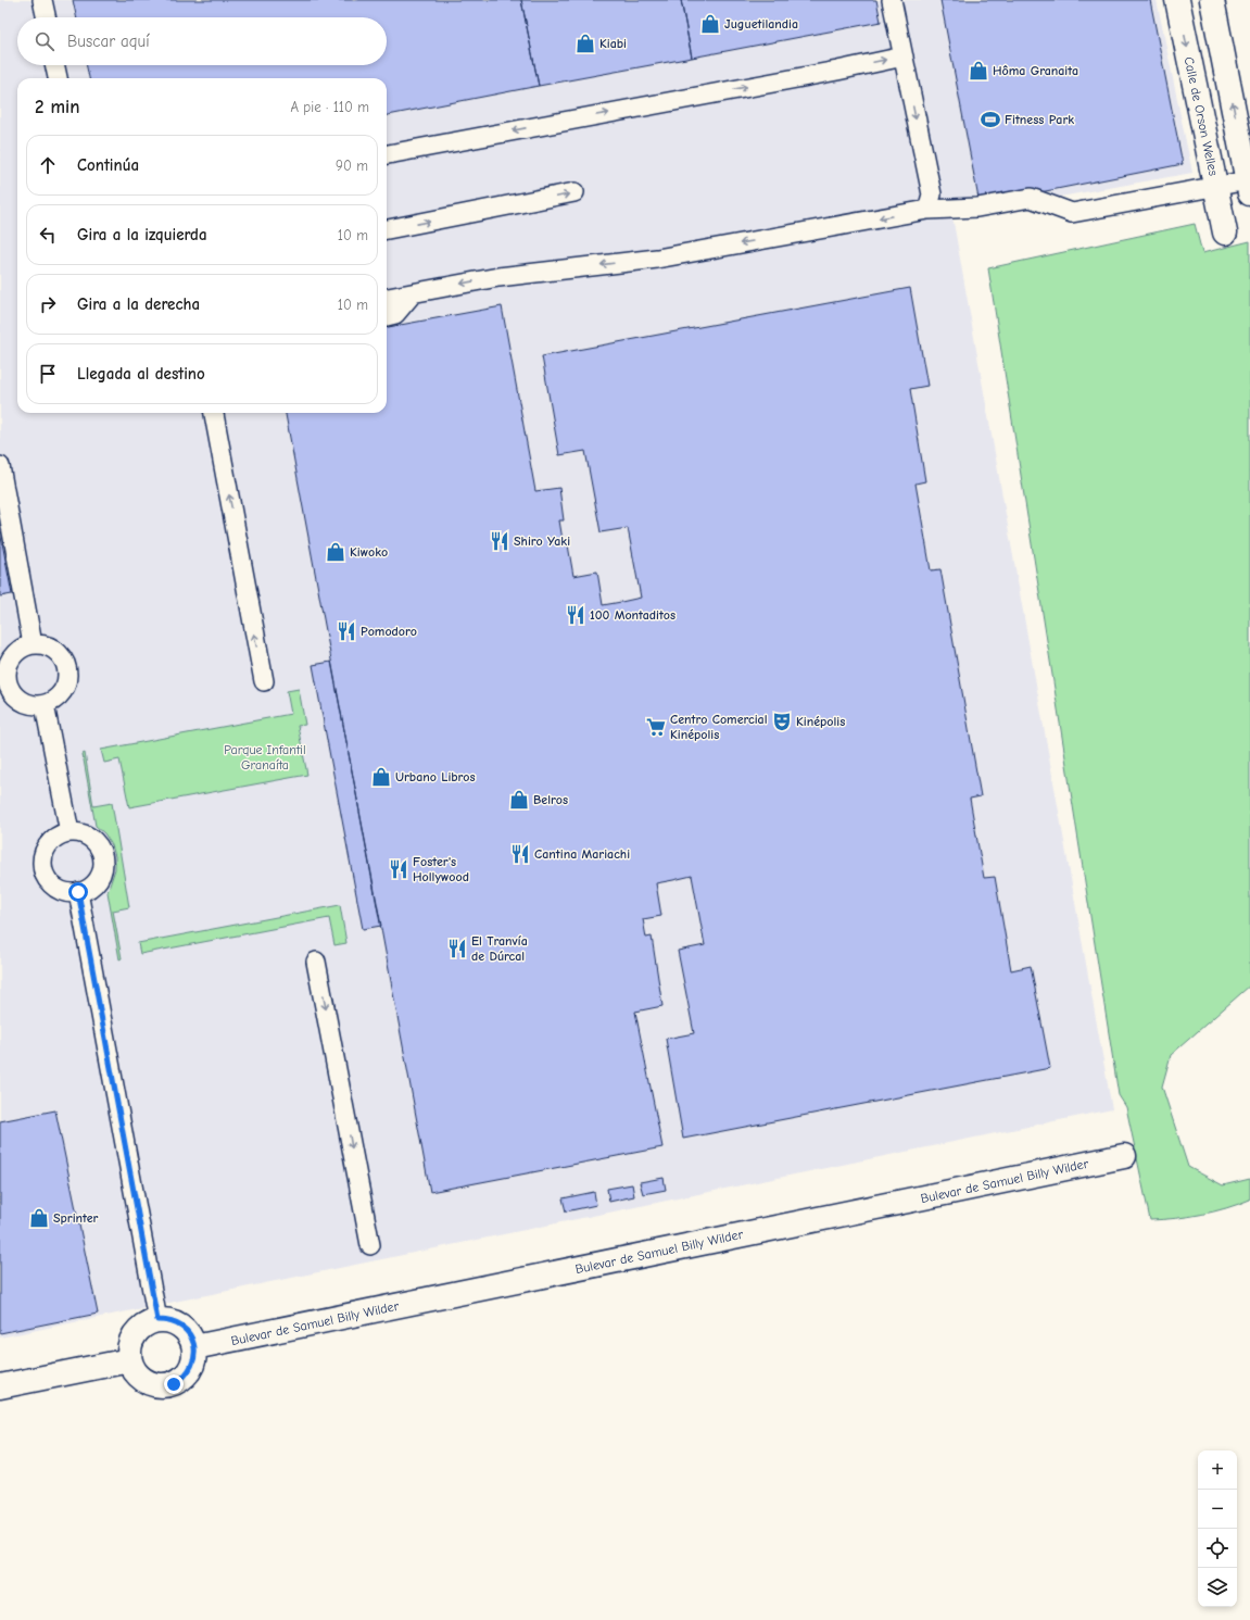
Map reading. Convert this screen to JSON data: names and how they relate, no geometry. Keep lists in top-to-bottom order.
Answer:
{
  "streets": {
    "street": ["Calle de Orson Welles", "Bulevar de Samuel Billy Wilder"]
  },
  "parks": ["Parque Infantil Granaíta"],
  "places": {
    "shop": [
      "Juguetilandia",
      "Kiabi",
      "Hôma Granaita",
      "Kiwoko",
      "Urbano Libros",
      "Belros",
      "Sprinter"
    ],
    "sports": ["Fitness Park"],
    "restaurant": [
      "Shiro Yaki",
      "100 Montaditos",
      "Pomodoro",
      "Cantina Mariachi",
      "Foster's Hollywood",
      "El Tranvía de Dúrcal"
    ],
    "theatre": ["Kinépolis"],
    "supermarket": ["Centro Comercial Kinépolis"]
  },
  "page": {
    "search": "Buscar aquí",
    "heading": ["2 min", "A pie · 110 m"],
    "list": [
      ["Continúa", "90 m"],
      ["Gira a la izquierda", "10 m"],
      ["Gira a la derecha", "10 m"],
      "Llegada al destino"
    ],
    "map_buttons": ["+", "−"]
  }
}
